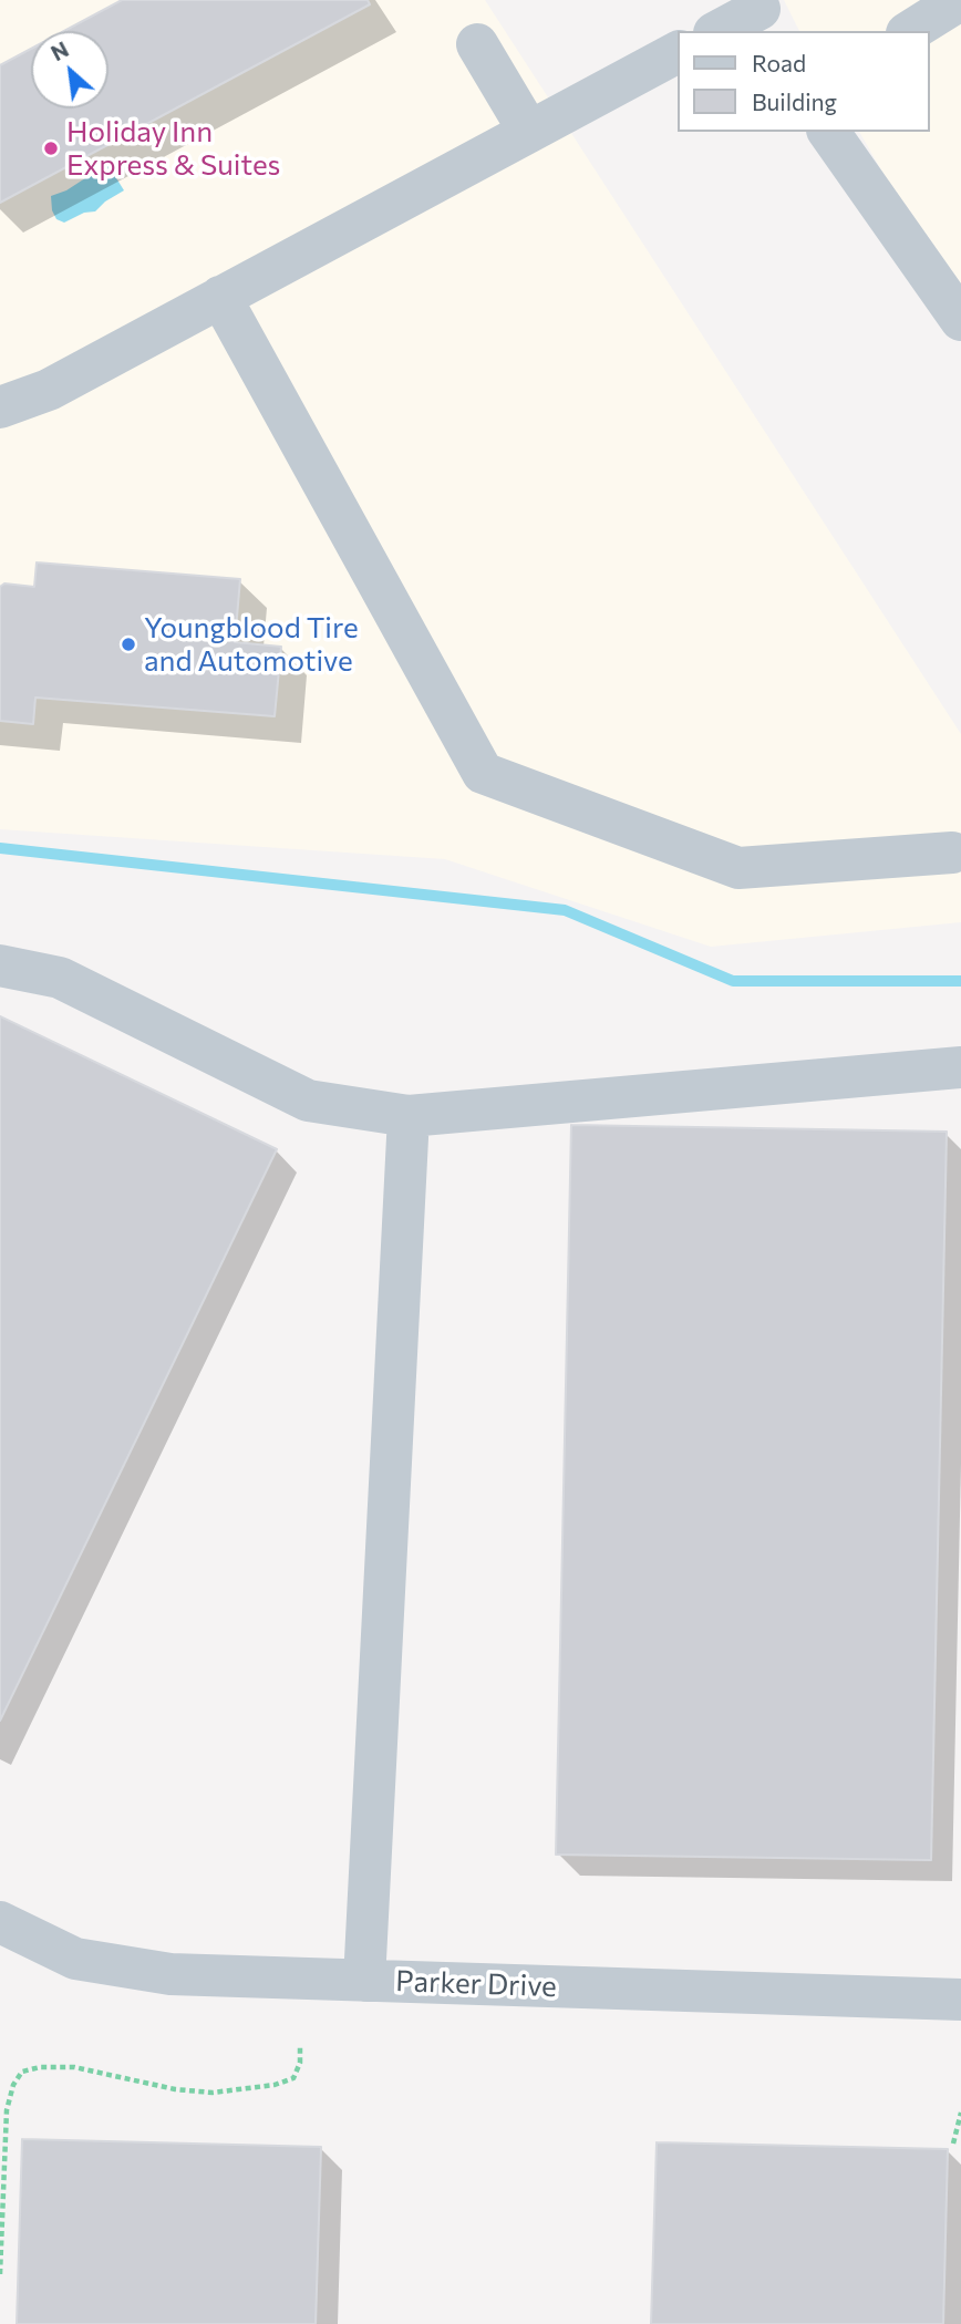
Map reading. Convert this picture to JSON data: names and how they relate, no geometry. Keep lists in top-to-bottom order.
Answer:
{
  "streets": {
    "street": ["Parker Drive"]
  },
  "places": ["Holiday Inn Express & Suites", "Youngblood Tire and Automotive"],
  "legend": ["Road", "Building"],
  "north": "top left"
}
